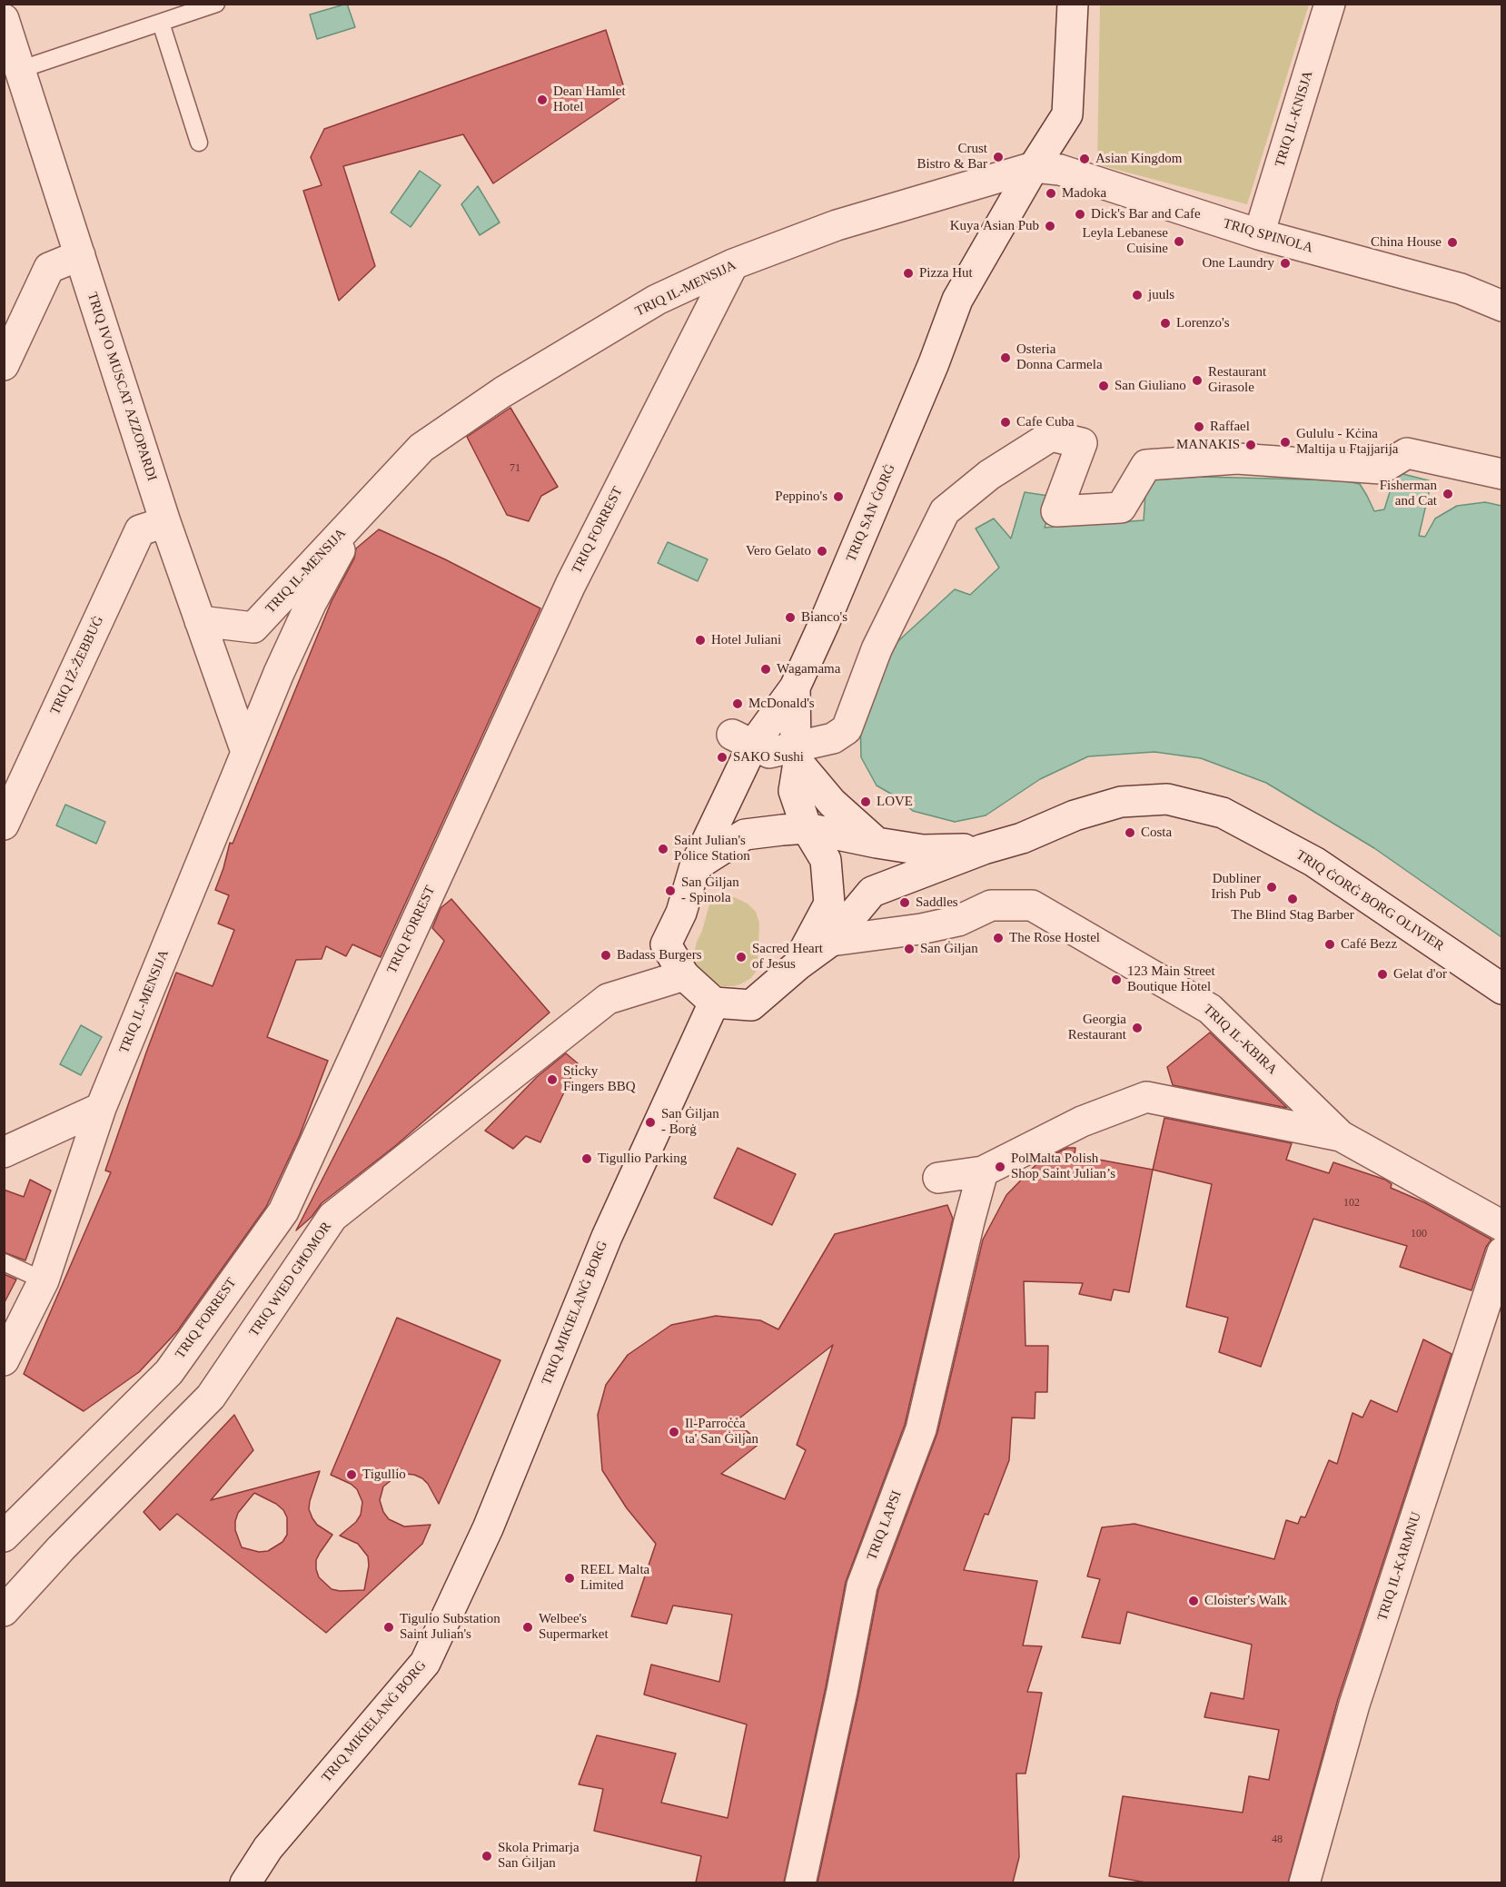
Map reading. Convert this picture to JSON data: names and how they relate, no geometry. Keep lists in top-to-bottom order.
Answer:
{
  "streets": {
    "street": [
      "TRIQ IL-KNISJA",
      "TRIQ SPINOLA",
      "TRIQ IL-MENSIJA",
      "TRIQ IVO MUSCAT AZZOPARDI",
      "TRIQ SAN ĠORĠ",
      "TRIQ FORREST",
      "TRIQ IŻ-ŻEBBUĠ",
      "TRIQ ĠORĠ BORG OLIVIER",
      "TRIQ IL-KBIRA",
      "TRIQ WIED GĦOMOR",
      "TRIQ MIKIELANĠ BORG",
      "TRIQ LAPSI",
      "TRIQ IL-KARMNU"
    ]
  },
  "crossings": [
    ["TRIQ IL-KNISJA", "TRIQ SPINOLA"],
    ["TRIQ SPINOLA", "TRIQ IL-MENSIJA"],
    ["TRIQ SPINOLA", "TRIQ SAN ĠORĠ"],
    ["TRIQ IL-MENSIJA", "TRIQ IVO MUSCAT AZZOPARDI"],
    ["TRIQ IL-MENSIJA", "TRIQ SAN ĠORĠ"],
    ["TRIQ IL-MENSIJA", "TRIQ FORREST"],
    ["TRIQ IVO MUSCAT AZZOPARDI", "TRIQ IŻ-ŻEBBUĠ"],
    ["TRIQ SAN ĠORĠ", "TRIQ WIED GĦOMOR"],
    ["TRIQ SAN ĠORĠ", "TRIQ MIKIELANĠ BORG"],
    ["TRIQ WIED GĦOMOR", "TRIQ MIKIELANĠ BORG"]
  ],
  "places": [
    "Dean Hamlet Hotel",
    "Crust Bistro & Bar",
    "Asian Kingdom",
    "Madoka",
    "Dick's Bar and Cafe",
    "Kuya Asian Pub",
    "Leyla Lebanese Cuisine",
    "China House",
    "One Laundry",
    "Pizza Hut",
    "juuls",
    "Lorenzo's",
    "Osteria Donna Carmela",
    "Restaurant Girasole",
    "San Giuliano",
    "Cafe Cuba",
    "Raffael",
    "Gululu - Kċina Maltija u Ftajjarija",
    "MANAKIS",
    "Fisherman and Cat",
    "Peppino's",
    "Vero Gelato",
    "Bianco's",
    "Hotel Juliani",
    "Wagamama",
    "McDonald's",
    "SAKO Sushi",
    "LOVE",
    "Costa",
    "Saint Julian's Police Station",
    "Dubliner Irish Pub",
    "San Ġiljan - Spinola",
    "The Blind Stag Barber",
    "Saddles",
    "The Rose Hostel",
    "Café Bezz",
    "San Ġiljan",
    "Badass Burgers",
    "Sacred Heart of Jesus",
    "Gelat d'or",
    "123 Main Street Boutique Hotel",
    "Georgia Restaurant",
    "Sticky Fingers BBQ",
    "San Ġiljan - Borġ",
    "Tigullio Parking",
    "PolMalta Polish Shop Saint Julian’s",
    "Il-Parroċċa ta' San Ġiljan",
    "Tigullio",
    "REEL Malta Limited",
    "Cloister's Walk",
    "Tigulio Substation Saint Julian's",
    "Welbee's Supermarket",
    "Skola Primarja San Ġiljan"
  ],
  "house_numbers": [
    "71",
    "102",
    "100",
    "48"
  ]
}
